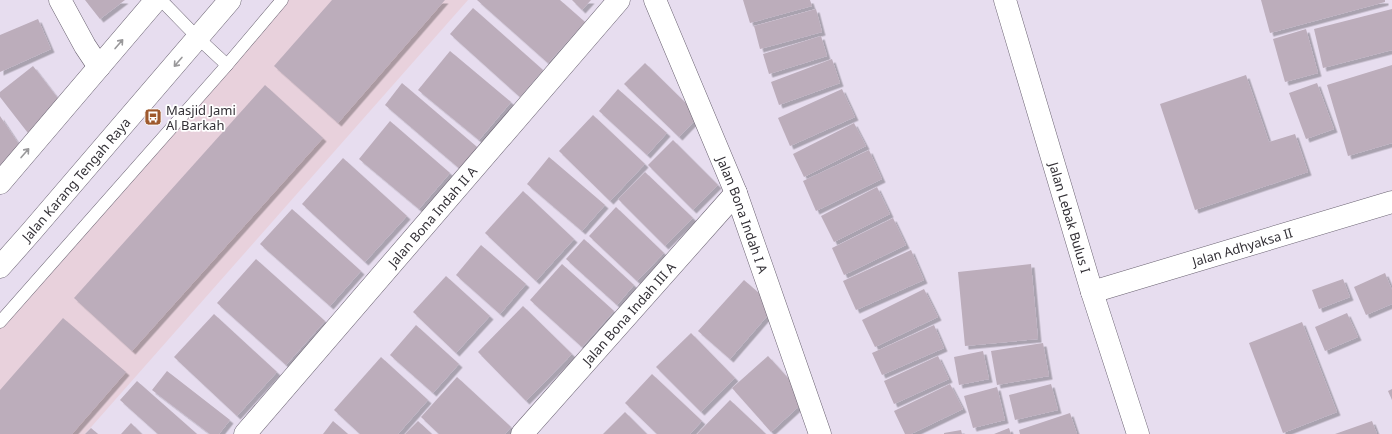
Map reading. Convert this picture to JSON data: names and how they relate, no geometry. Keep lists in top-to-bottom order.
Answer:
{
  "streets": {
    "street": [
      "Jalan Karang Tengah Raya",
      "Jalan Bona Indah I A",
      "Jalan Bona Indah II A",
      "Jalan Lebak Bulus I",
      "Jalan Adhyaksa II",
      "Jalan Bona Indah III A"
    ]
  },
  "crossings": [
    ["Jalan Bona Indah I A", "Jalan Bona Indah III A"],
    ["Jalan Lebak Bulus I", "Jalan Adhyaksa II"]
  ],
  "places": {
    "bus stop": ["Masjid Jami Al Barkah"]
  }
}
